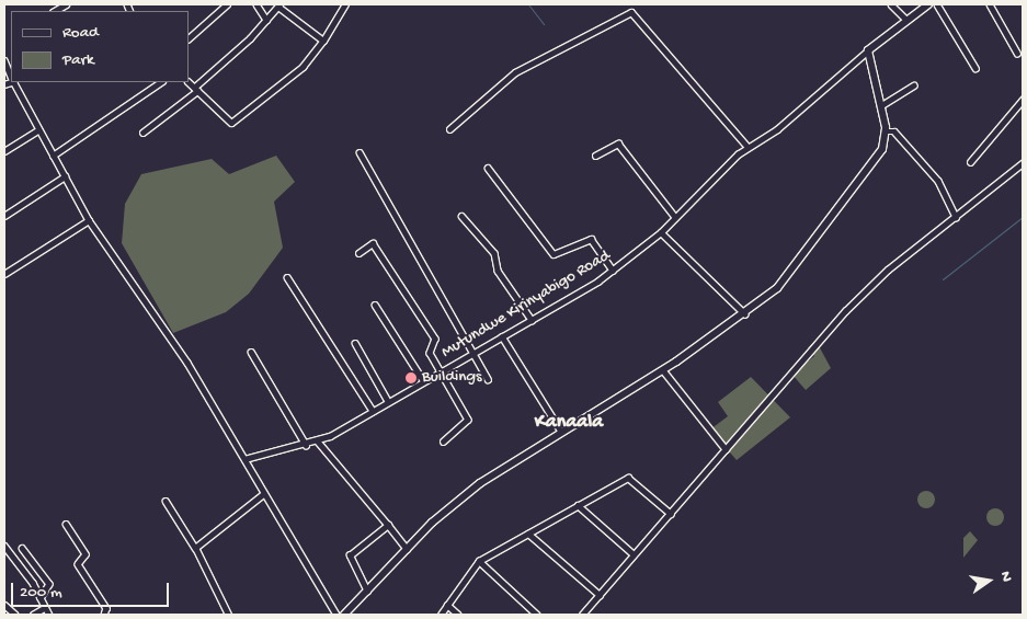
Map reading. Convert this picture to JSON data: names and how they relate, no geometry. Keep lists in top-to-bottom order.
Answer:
{
  "streets": {
    "street": ["Mutundwe Kirinyabigo Road"]
  },
  "districts": ["Kanaala"],
  "places": ["Buildings"],
  "legend": ["Road", "Park"],
  "scale_bar": "200 m",
  "north": "right"
}
